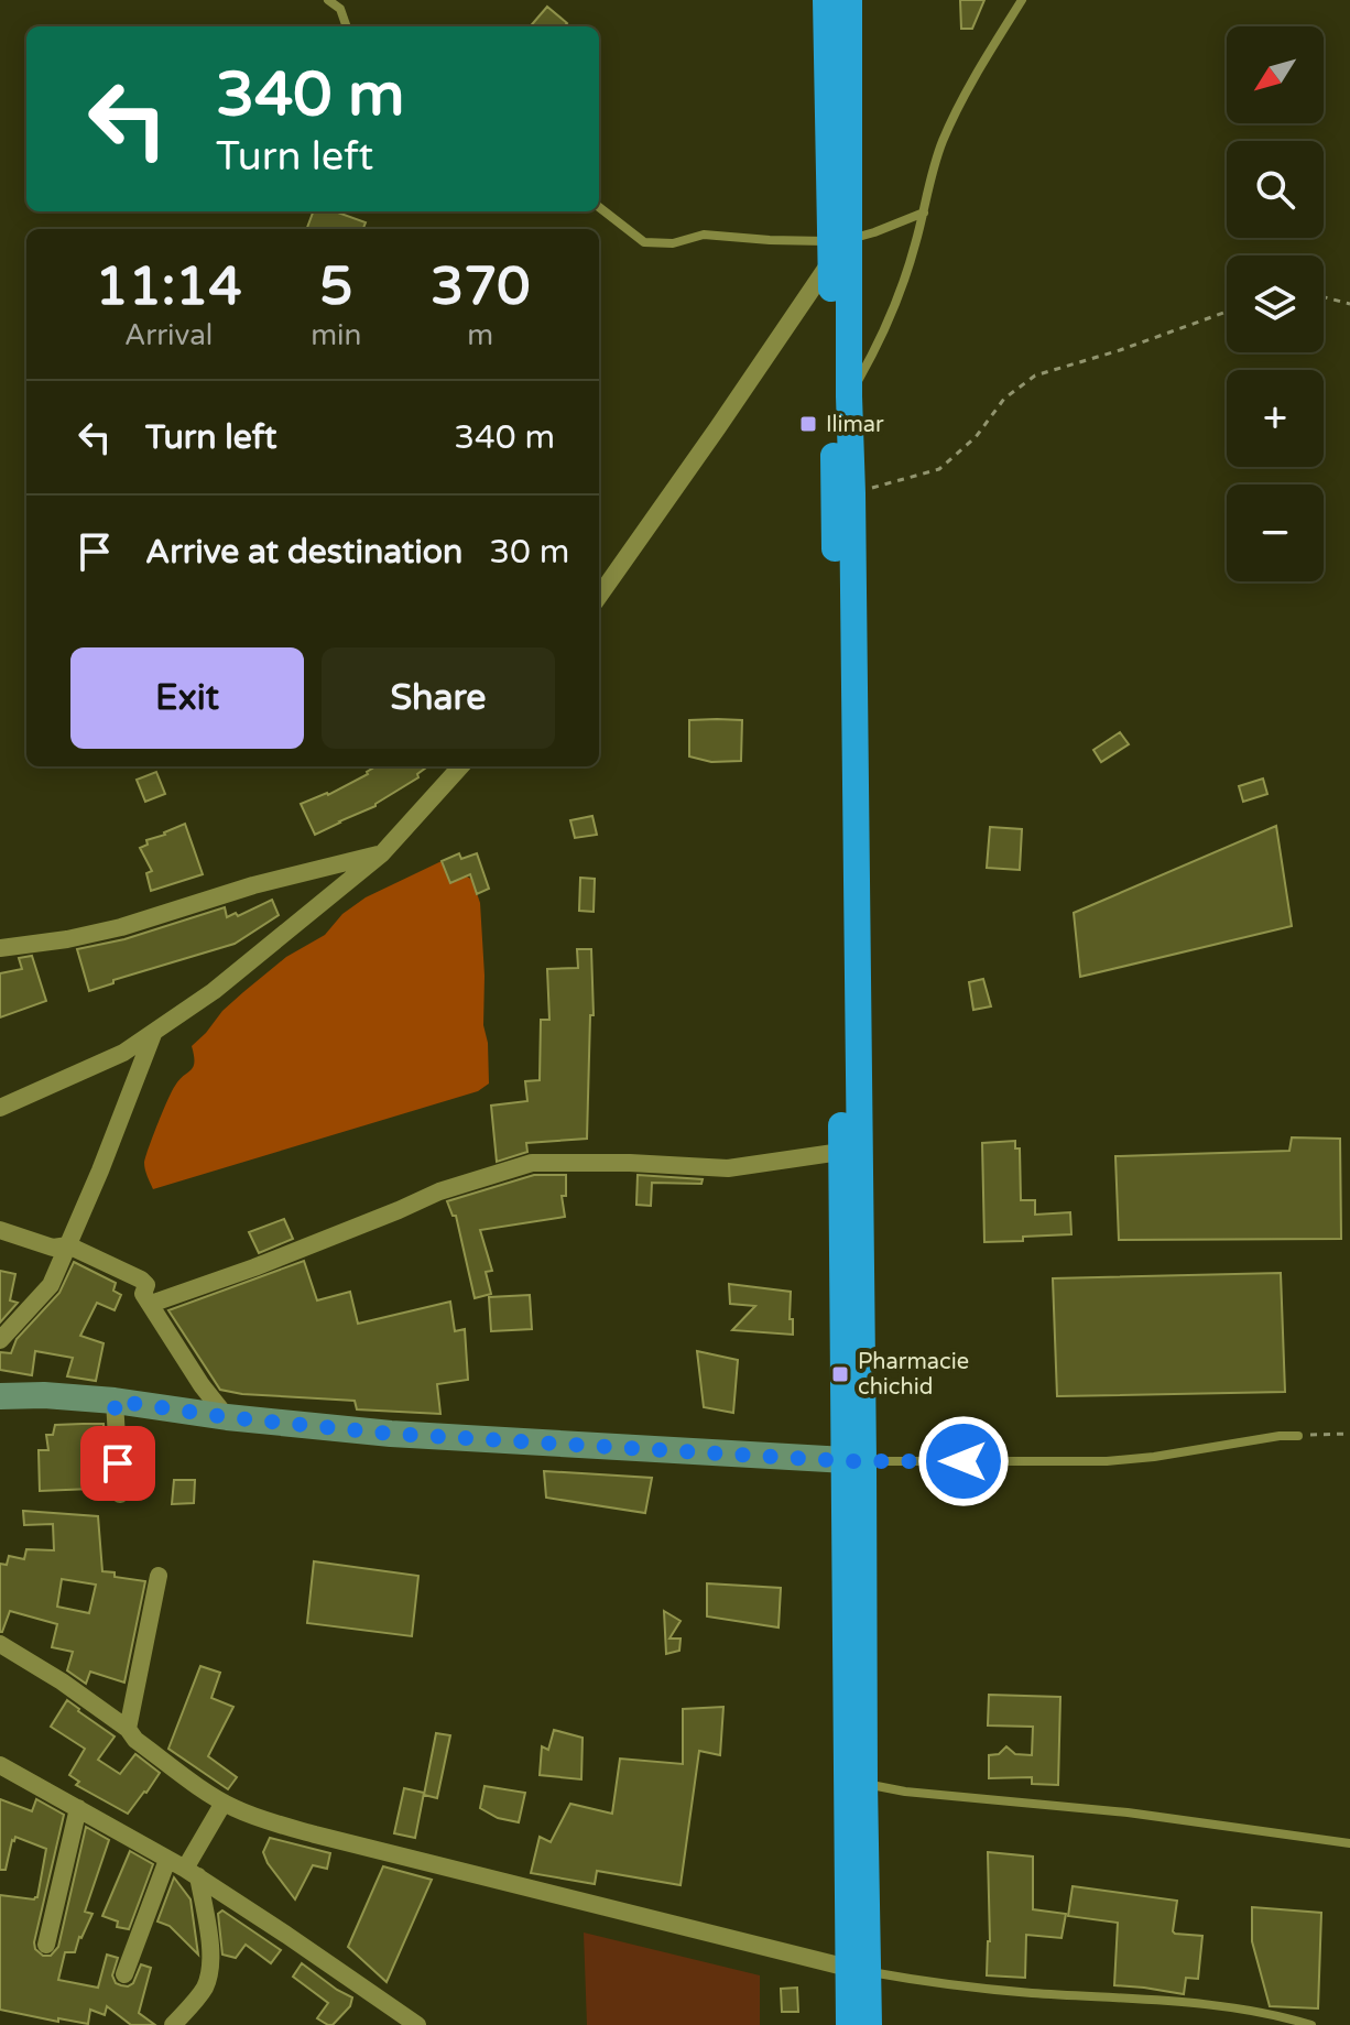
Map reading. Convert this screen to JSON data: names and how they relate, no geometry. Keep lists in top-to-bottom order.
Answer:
{
  "places": {
    "transit": ["Ilimar", "Pharmacie chichid"]
  },
  "north": "bottom left",
  "page": {
    "map_buttons": ["+", "−"],
    "turn": ["340 m", "Turn left"],
    "eta": [
      "11:14",
      "Arrival",
      "5",
      "min",
      "370",
      "m"
    ],
    "list": [
      {
        "name": "Turn left",
        "value": "340 m"
      },
      {
        "name": "Arrive at destination",
        "value": "30 m"
      }
    ],
    "buttons": ["Exit", "Share"]
  }
}
